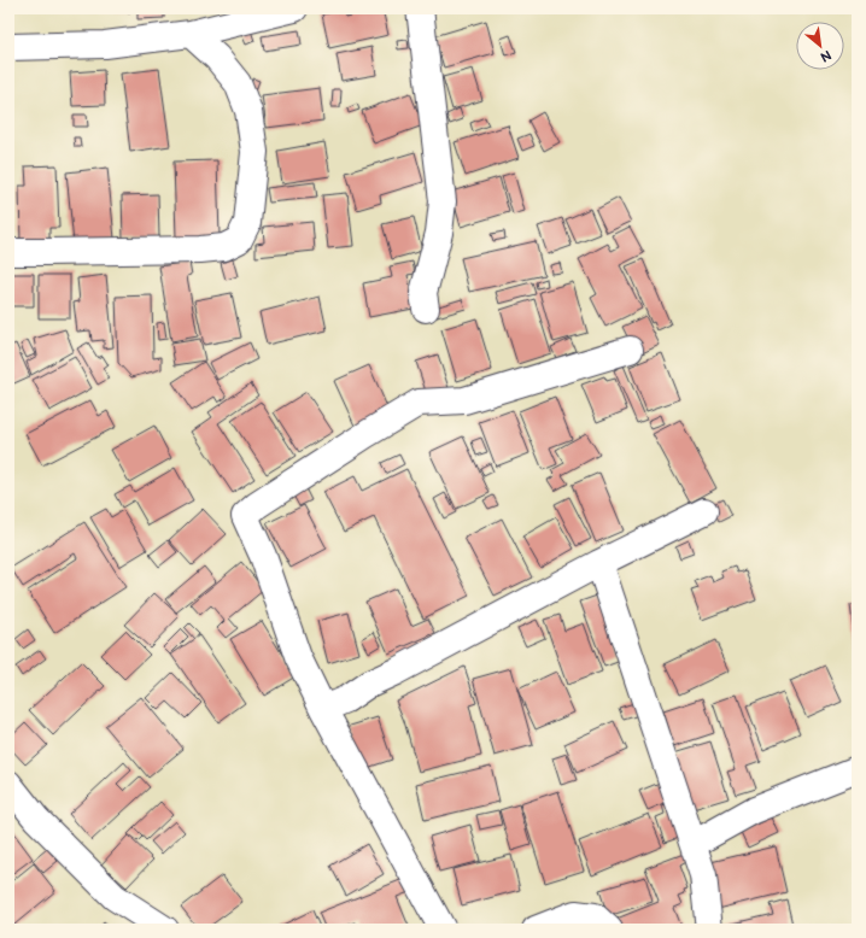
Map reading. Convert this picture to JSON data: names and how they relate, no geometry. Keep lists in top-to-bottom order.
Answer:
{
  "north": "bottom right"
}
